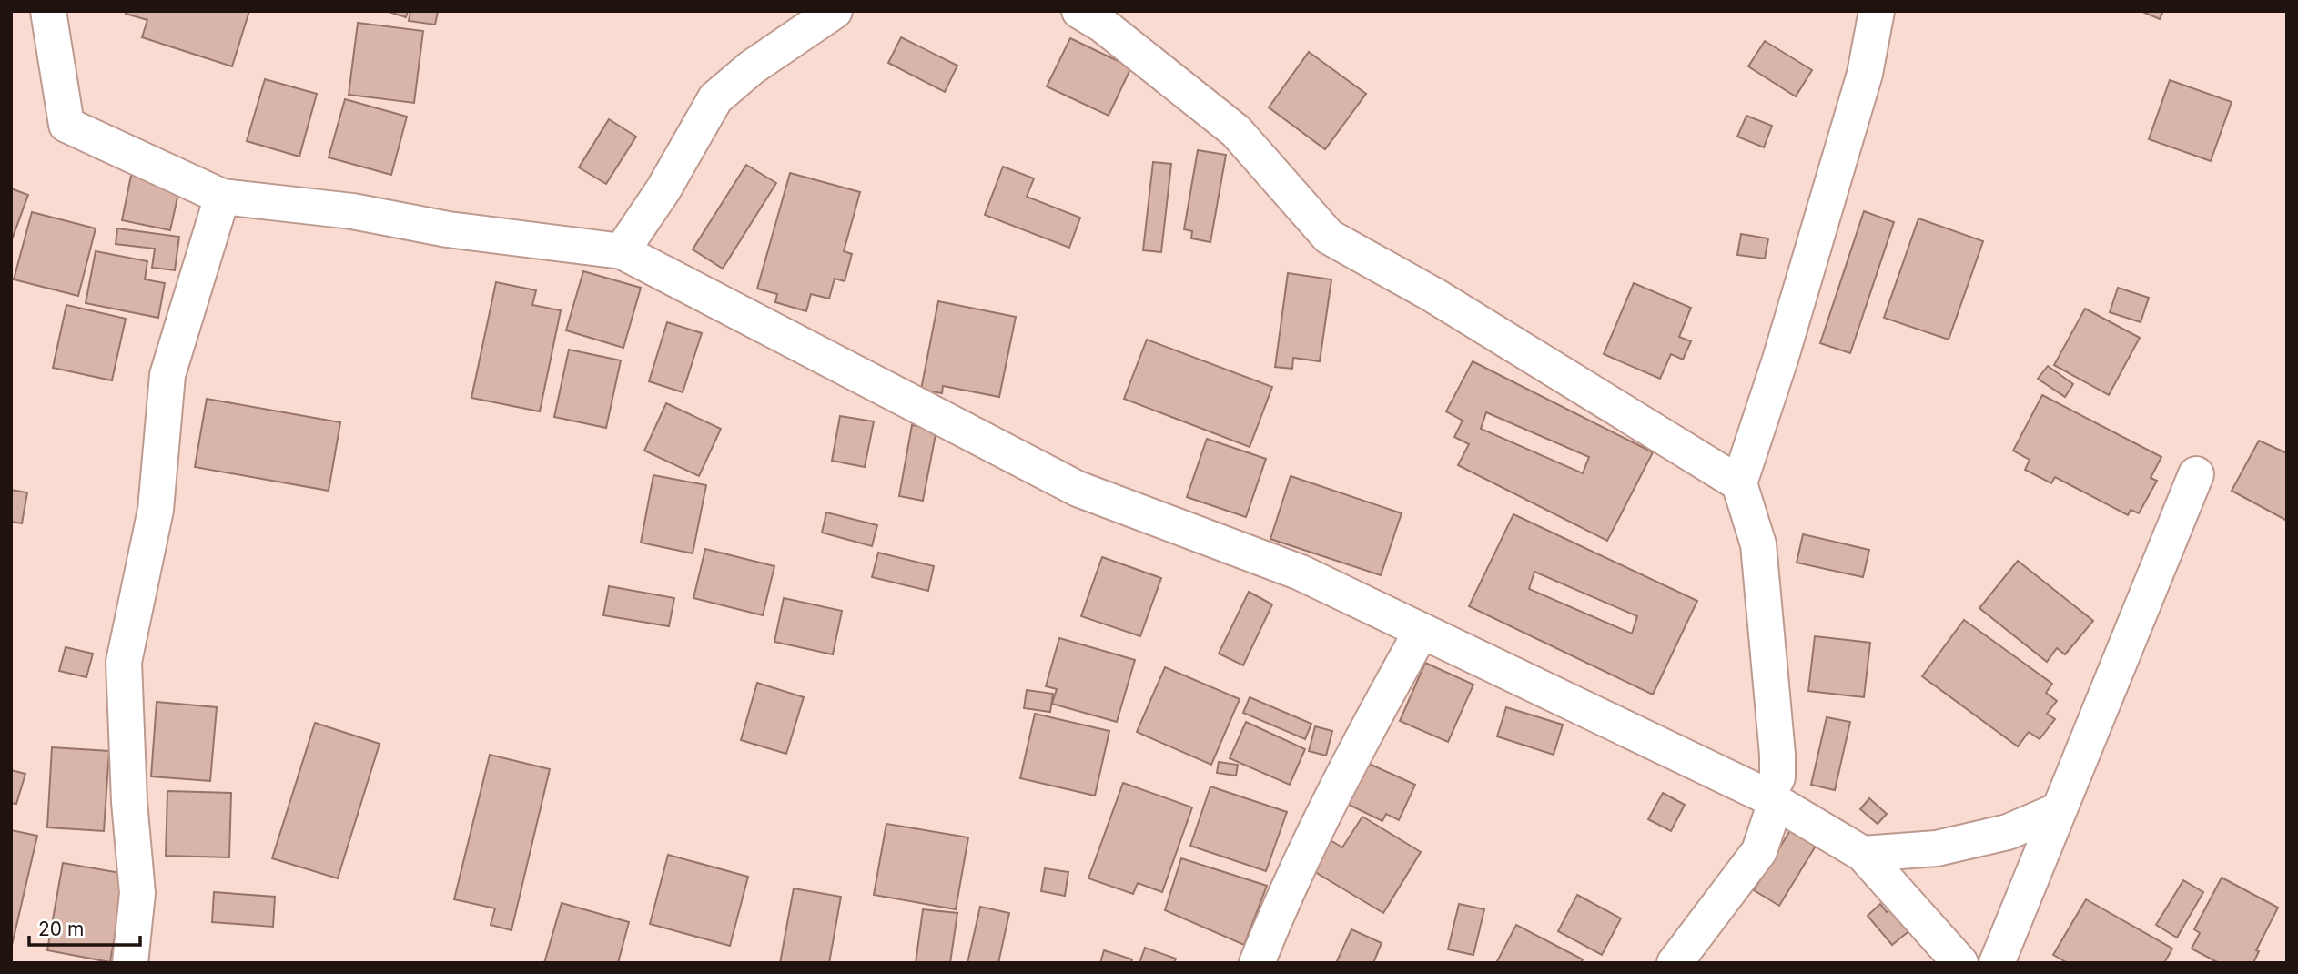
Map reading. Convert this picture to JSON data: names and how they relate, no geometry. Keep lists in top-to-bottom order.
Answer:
{
  "scale_bar": "20 m"
}
